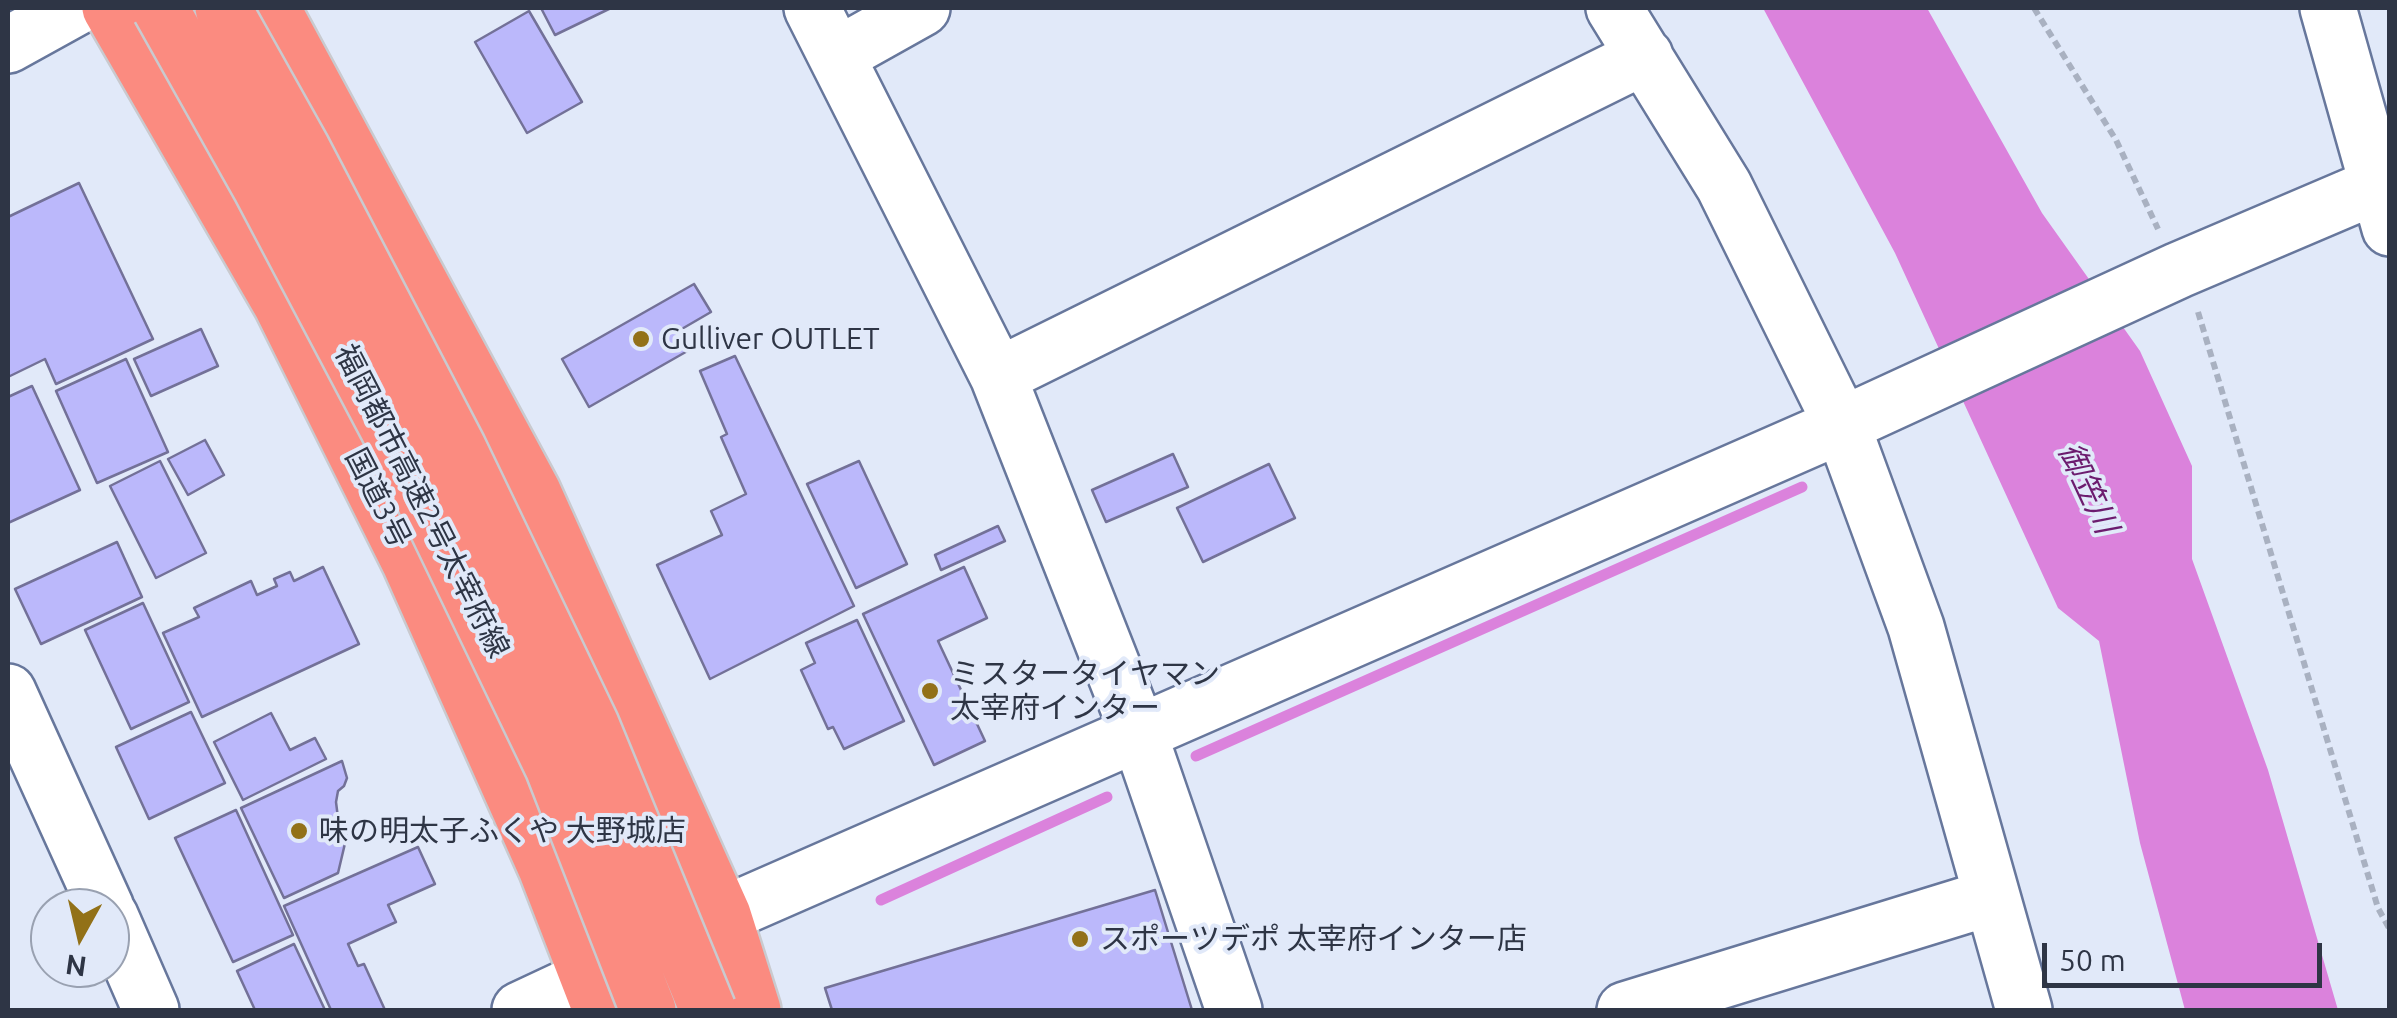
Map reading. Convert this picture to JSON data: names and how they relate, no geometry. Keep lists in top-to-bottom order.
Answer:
{
  "streets": {
    "highway": ["国道3号", "福岡都市高速2号太宰府線"]
  },
  "water": ["御笠川"],
  "places": [
    "Gulliver OUTLET",
    "ミスタータイヤマン 太宰府インター",
    "味の明太子ふくや 大野城店",
    "スポーツデポ 太宰府インター店"
  ],
  "scale_bar": "50 m",
  "north": "bottom"
}
